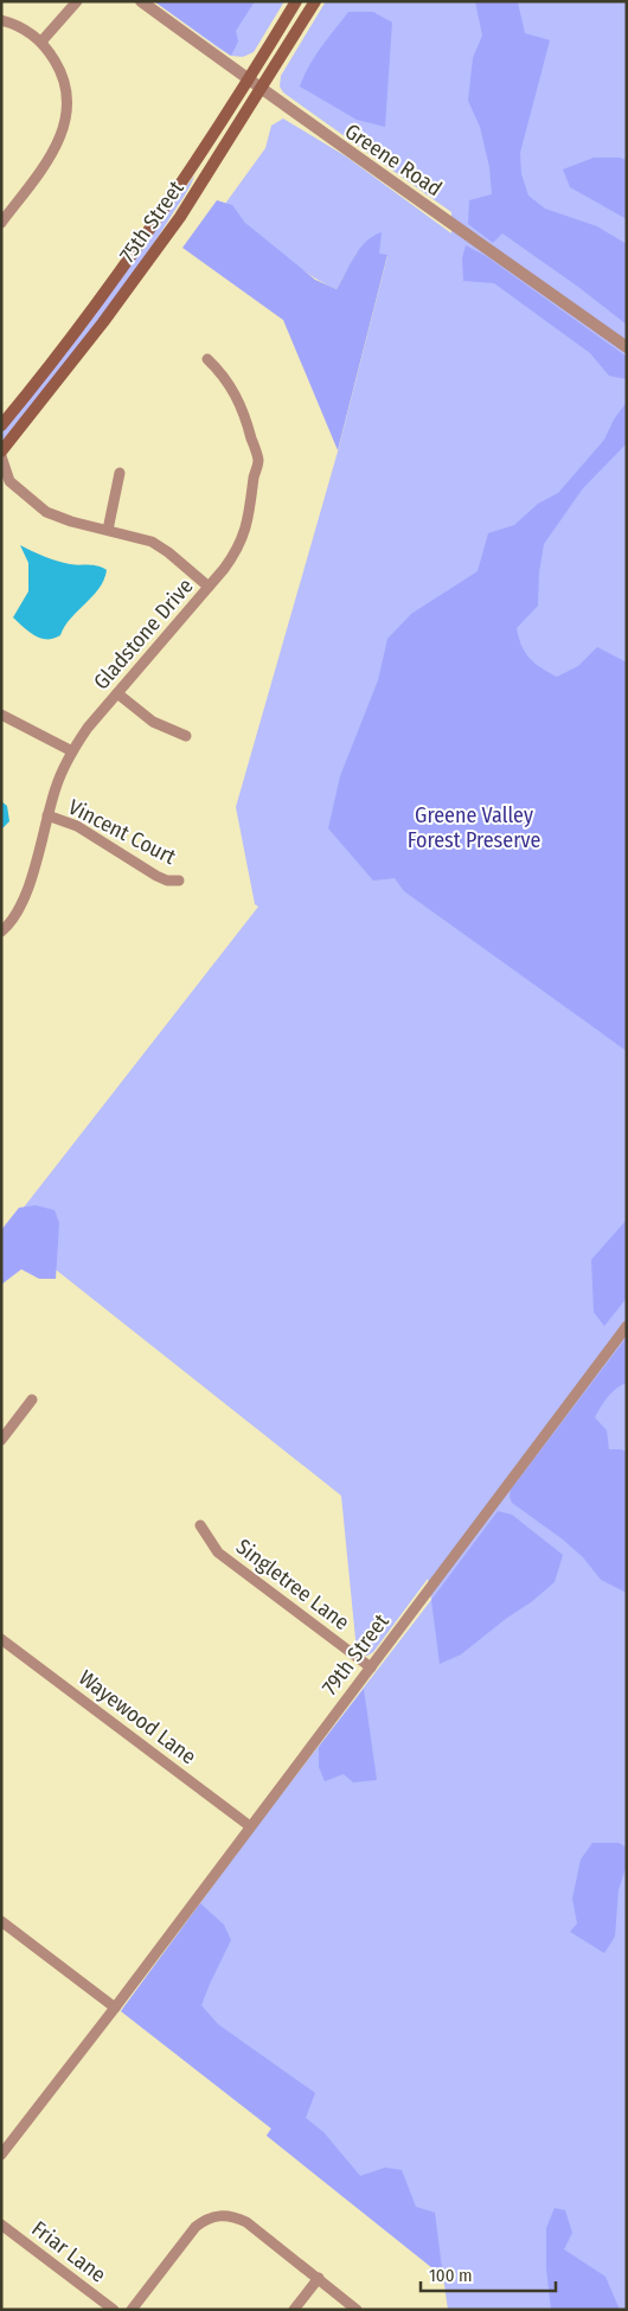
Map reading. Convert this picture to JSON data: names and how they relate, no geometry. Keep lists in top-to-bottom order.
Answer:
{
  "streets": {
    "main road": ["75th Street"],
    "street": [
      "Greene Road",
      "Gladstone Drive",
      "Vincent Court",
      "Singletree Lane",
      "79th Street",
      "Wayewood Lane",
      "Friar Lane"
    ]
  },
  "crossings": [
    ["Greene Road", "75th Street"],
    ["Gladstone Drive", "Vincent Court"],
    ["Singletree Lane", "79th Street"],
    ["79th Street", "Wayewood Lane"]
  ],
  "parks": ["Greene Valley Forest Preserve"],
  "scale_bar": "100 m"
}
